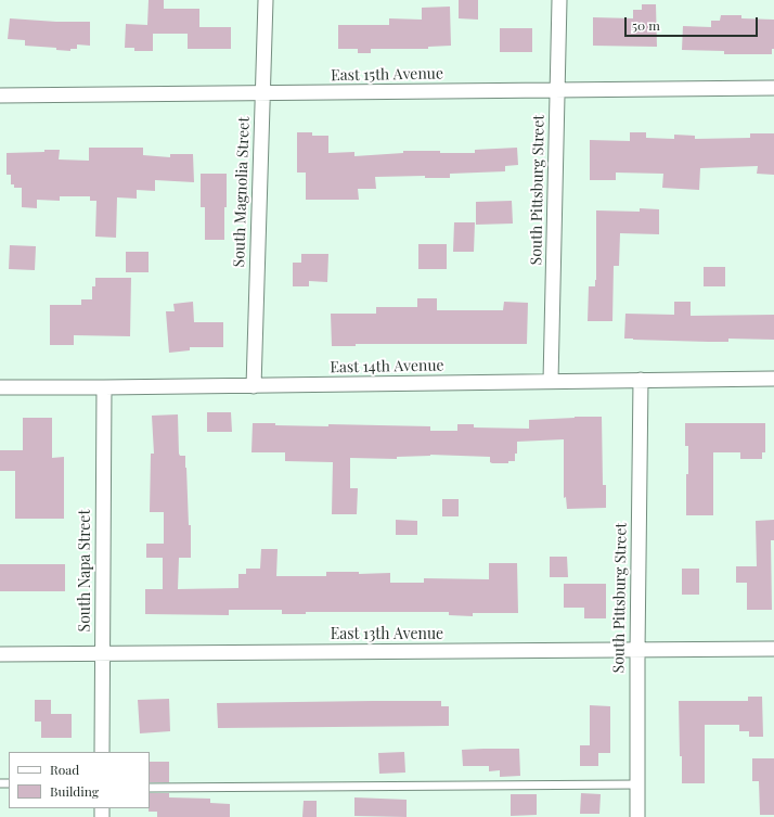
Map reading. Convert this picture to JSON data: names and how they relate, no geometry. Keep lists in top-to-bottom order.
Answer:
{
  "streets": {
    "street": [
      "East 15th Avenue",
      "South Pittsburg Street",
      "South Magnolia Street",
      "East 14th Avenue",
      "South Napa Street",
      "East 13th Avenue"
    ]
  },
  "crossings": [
    ["East 15th Avenue", "South Pittsburg Street"],
    ["East 15th Avenue", "South Magnolia Street"],
    ["South Pittsburg Street", "East 14th Avenue"],
    ["South Pittsburg Street", "East 13th Avenue"],
    ["South Magnolia Street", "East 14th Avenue"],
    ["East 14th Avenue", "South Napa Street"],
    ["South Napa Street", "East 13th Avenue"]
  ],
  "legend": ["Road", "Building"],
  "scale_bar": "50 m"
}
